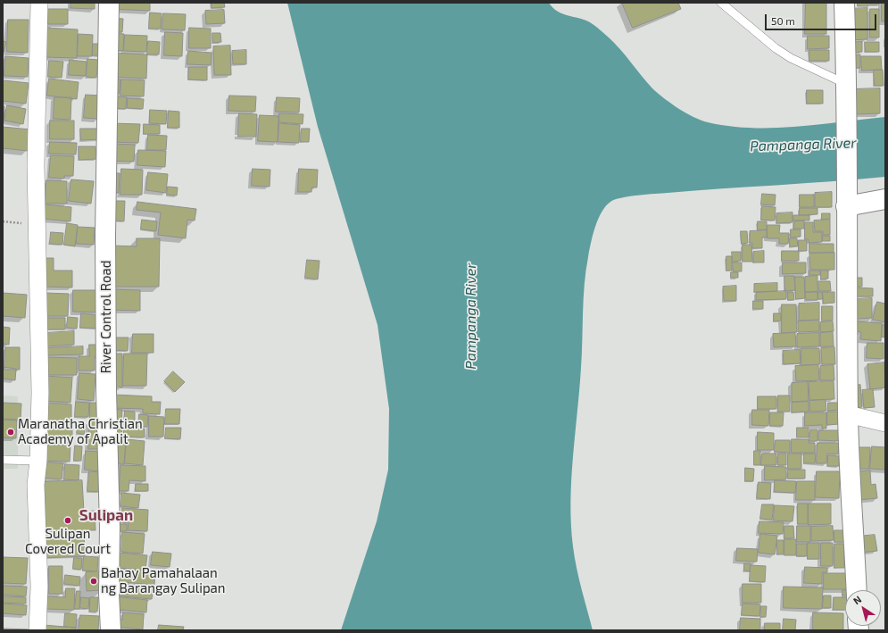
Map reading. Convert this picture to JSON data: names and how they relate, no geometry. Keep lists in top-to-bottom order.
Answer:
{
  "streets": {
    "street": ["River Control Road"]
  },
  "districts": ["Sulipan"],
  "water": ["Pampanga River"],
  "places": ["Maranatha Christian Academy of Apalit", "Sulipan Covered Court", "Bahay Pamahalaan ng Barangay Sulipan"],
  "scale_bar": "50 m",
  "north": "top left"
}
